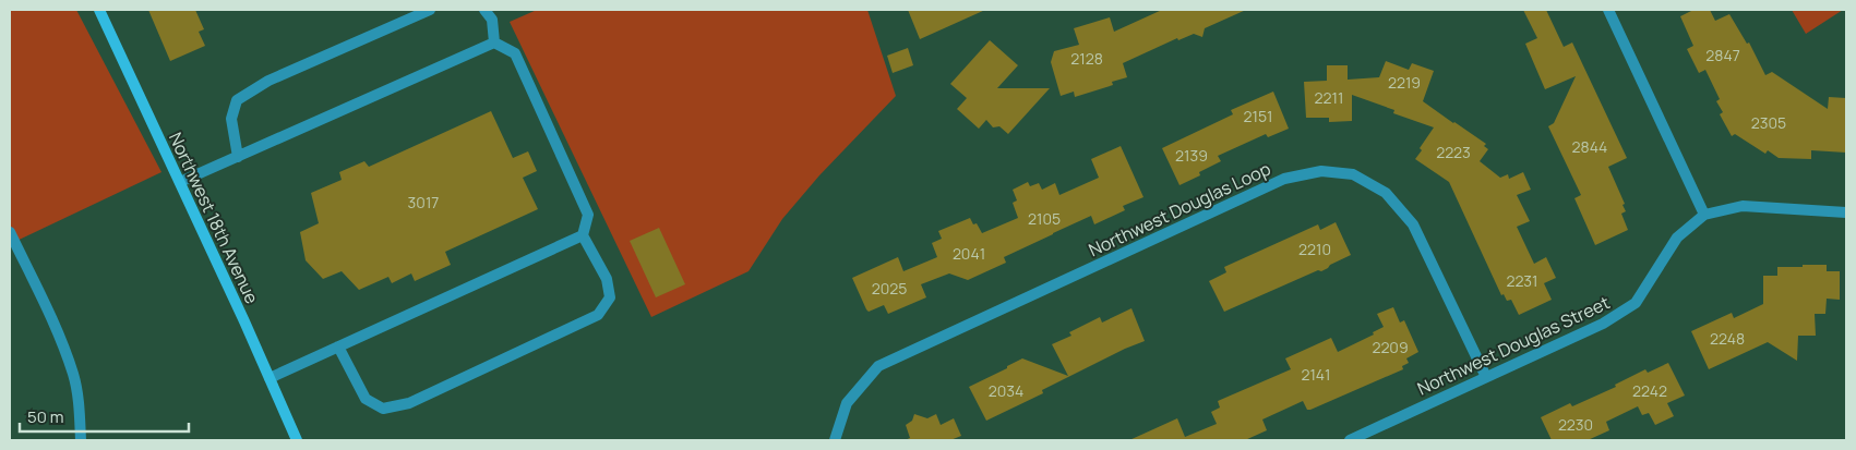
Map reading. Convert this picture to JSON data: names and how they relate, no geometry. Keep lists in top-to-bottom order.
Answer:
{
  "streets": {
    "street": ["Northwest Douglas Loop", "Northwest 18th Avenue", "Northwest Douglas Street"]
  },
  "crossings": [
    ["Northwest Douglas Loop", "Northwest Douglas Street"]
  ],
  "house_numbers": [
    "2847",
    "2128",
    "2219",
    "2211",
    "2151",
    "2305",
    "2844",
    "2223",
    "2139",
    "3017",
    "2105",
    "2210",
    "2041",
    "2231",
    "2025",
    "2248",
    "2209",
    "2141",
    "2034",
    "2242",
    "2230"
  ],
  "scale_bar": "50 m"
}
